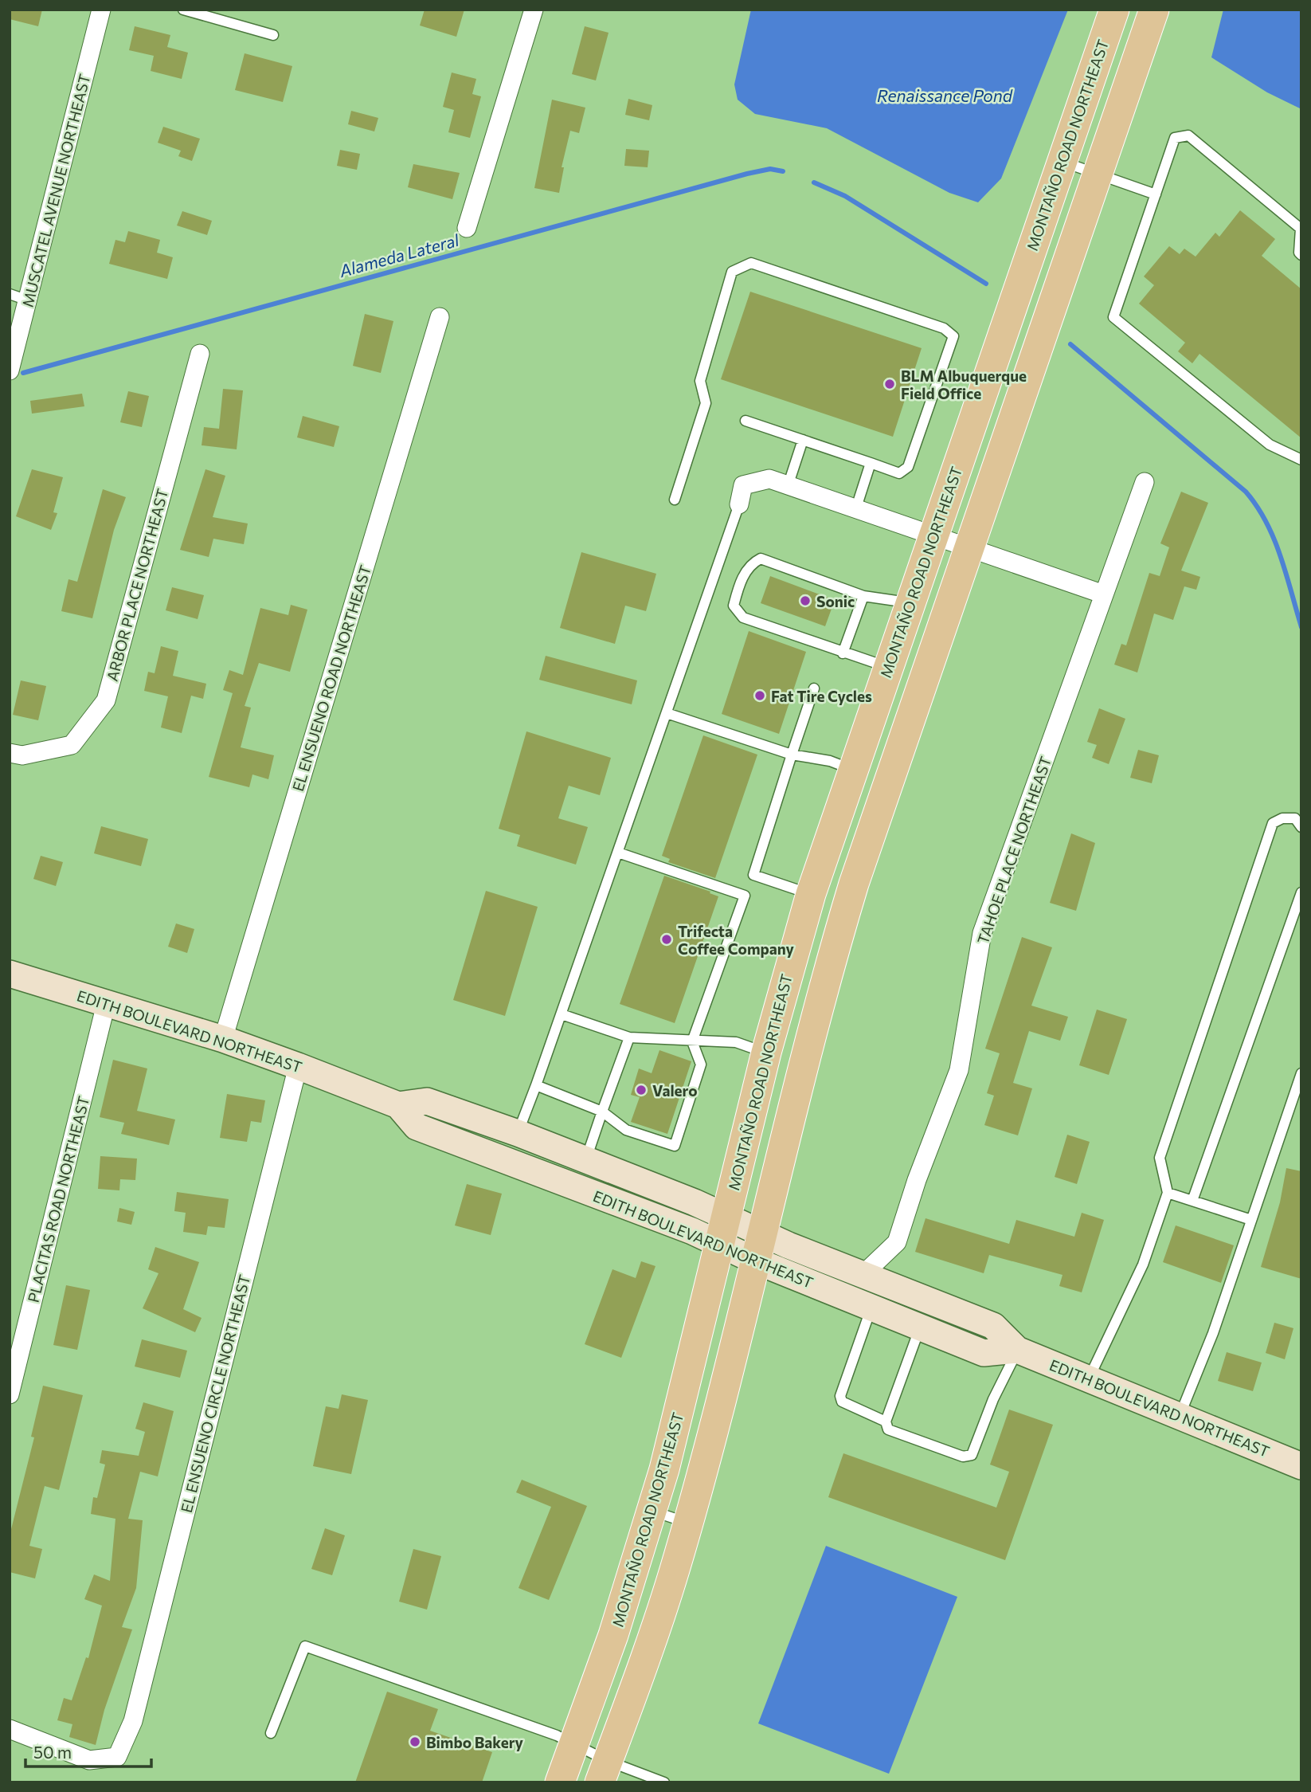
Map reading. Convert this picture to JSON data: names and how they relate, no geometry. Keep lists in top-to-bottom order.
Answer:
{
  "streets": {
    "main road": ["MONTAÑO ROAD NORTHEAST"],
    "street": [
      "MUSCATEL AVENUE NORTHEAST",
      "ARBOR PLACE NORTHEAST",
      "EL ENSUENO ROAD NORTHEAST",
      "TAHOE PLACE NORTHEAST",
      "EDITH BOULEVARD NORTHEAST",
      "PLACITAS ROAD NORTHEAST",
      "EL ENSUENO CIRCLE NORTHEAST"
    ]
  },
  "crossings": [
    ["MONTAÑO ROAD NORTHEAST", "EDITH BOULEVARD NORTHEAST"],
    ["EL ENSUENO ROAD NORTHEAST", "EDITH BOULEVARD NORTHEAST"],
    ["TAHOE PLACE NORTHEAST", "EDITH BOULEVARD NORTHEAST"],
    ["EDITH BOULEVARD NORTHEAST", "PLACITAS ROAD NORTHEAST"],
    ["EDITH BOULEVARD NORTHEAST", "EL ENSUENO CIRCLE NORTHEAST"]
  ],
  "water": ["Renaissance Pond", "Alameda Lateral"],
  "places": [
    "BLM Albuquerque Field Office",
    "Sonic",
    "Fat Tire Cycles",
    "Trifecta Coffee Company",
    "Valero",
    "Bimbo Bakery"
  ],
  "scale_bar": "50 m"
}
